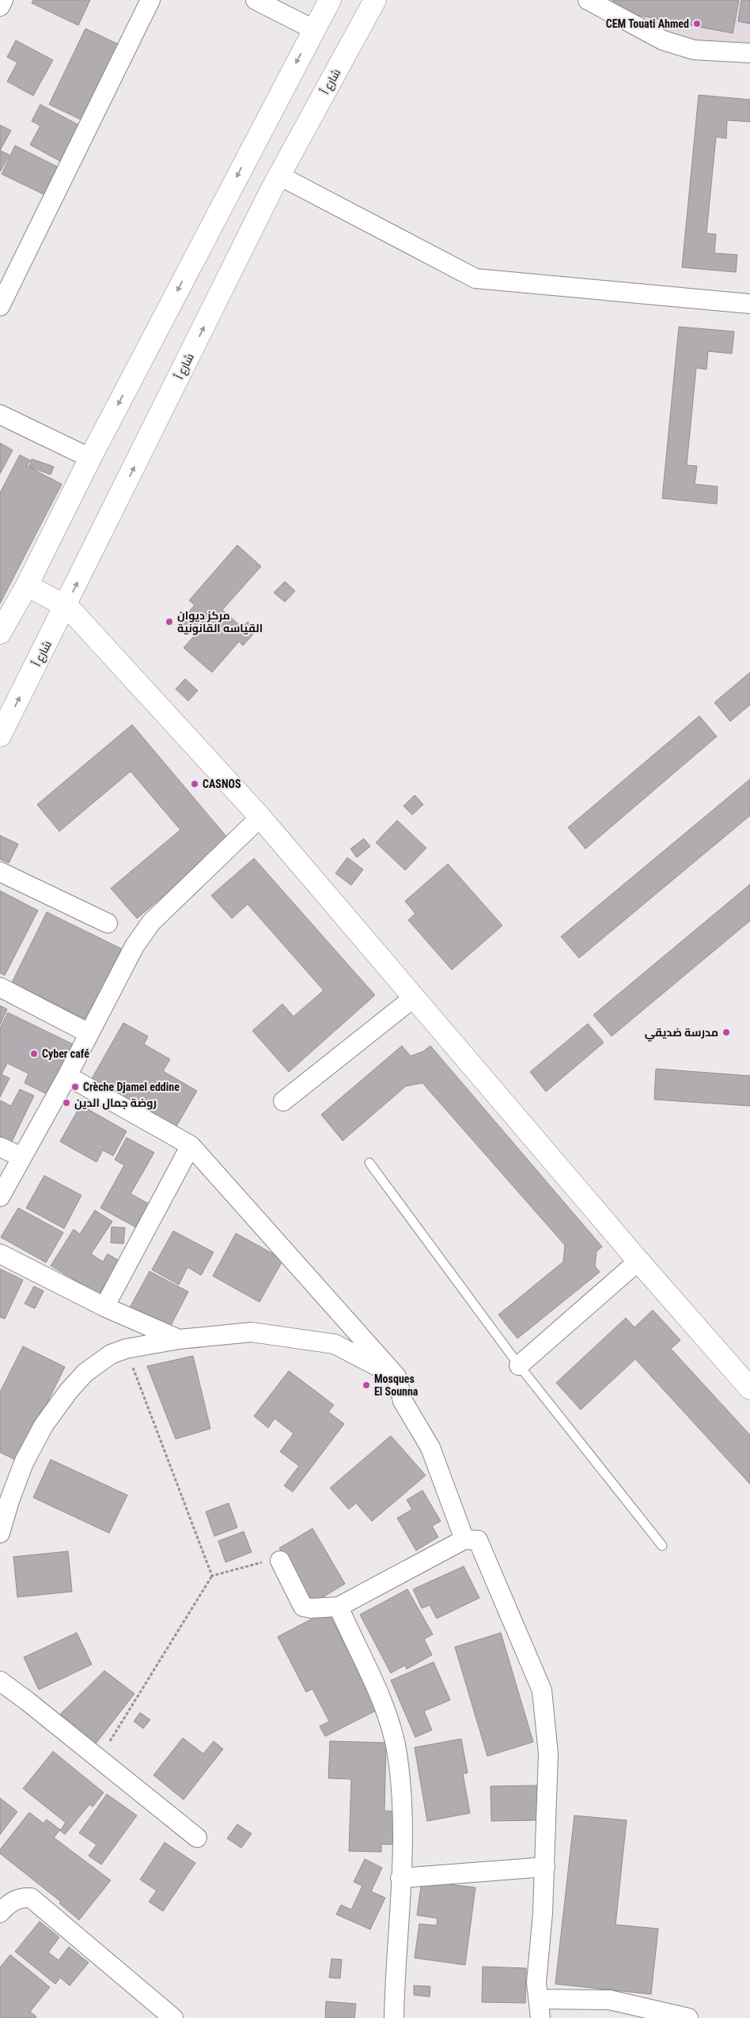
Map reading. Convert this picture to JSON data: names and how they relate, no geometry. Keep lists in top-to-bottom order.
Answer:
{
  "streets": {
    "street": ["شارع أ"]
  },
  "places": [
    "CEM Touati Ahmed",
    "مركز ديوان القياسه القانونية",
    "CASNOS",
    "مدرسة ضديقي",
    "Cyber café",
    "Crèche Djamel eddine",
    "روضة جمال الدين",
    "Mosques El Sounna"
  ]
}
